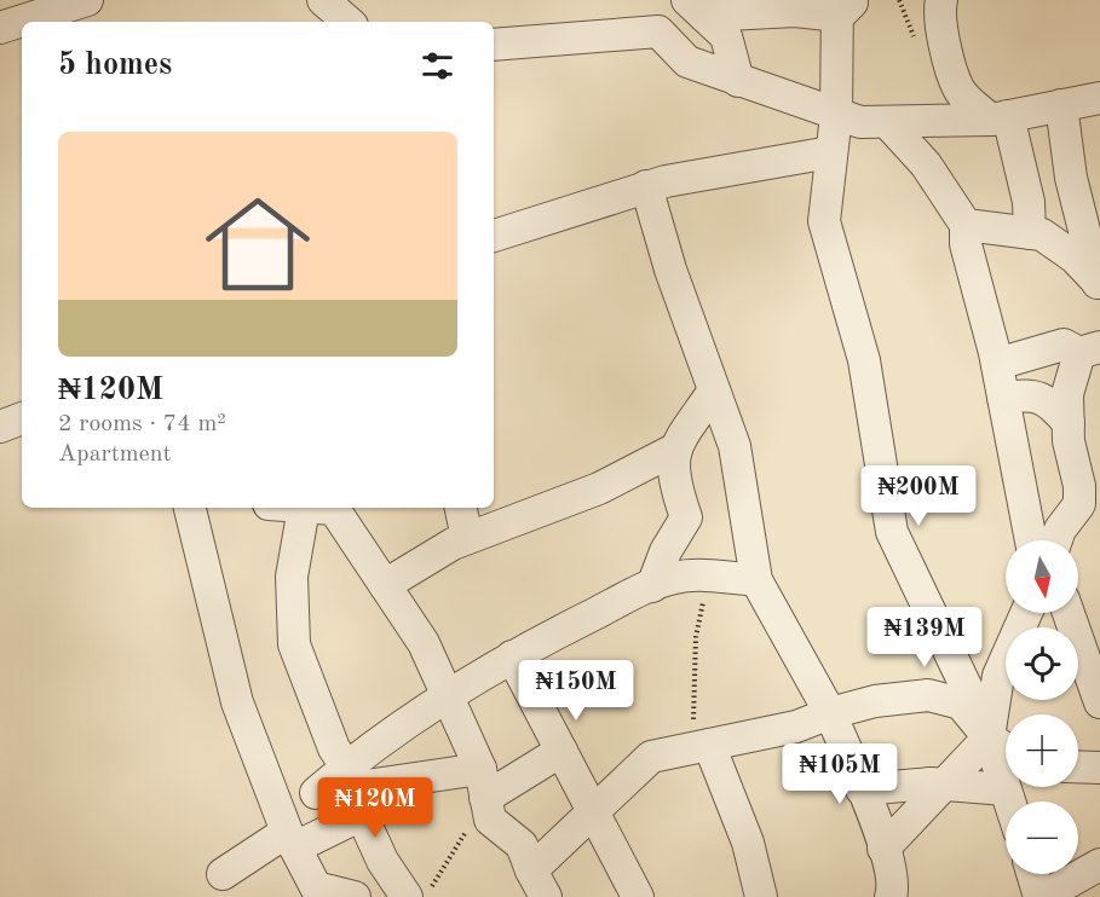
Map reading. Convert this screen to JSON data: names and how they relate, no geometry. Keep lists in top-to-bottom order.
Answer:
{
  "north": "bottom",
  "page": {
    "heading": "5 homes",
    "list": [
      {
        "name": "₦120M",
        "note": "2 rooms · 74 m² · Apartment"
      }
    ],
    "price": [
      "₦200M",
      "₦139M",
      "₦150M",
      "₦105M",
      "₦120M"
    ],
    "map_buttons": ["+", "−"]
  }
}
